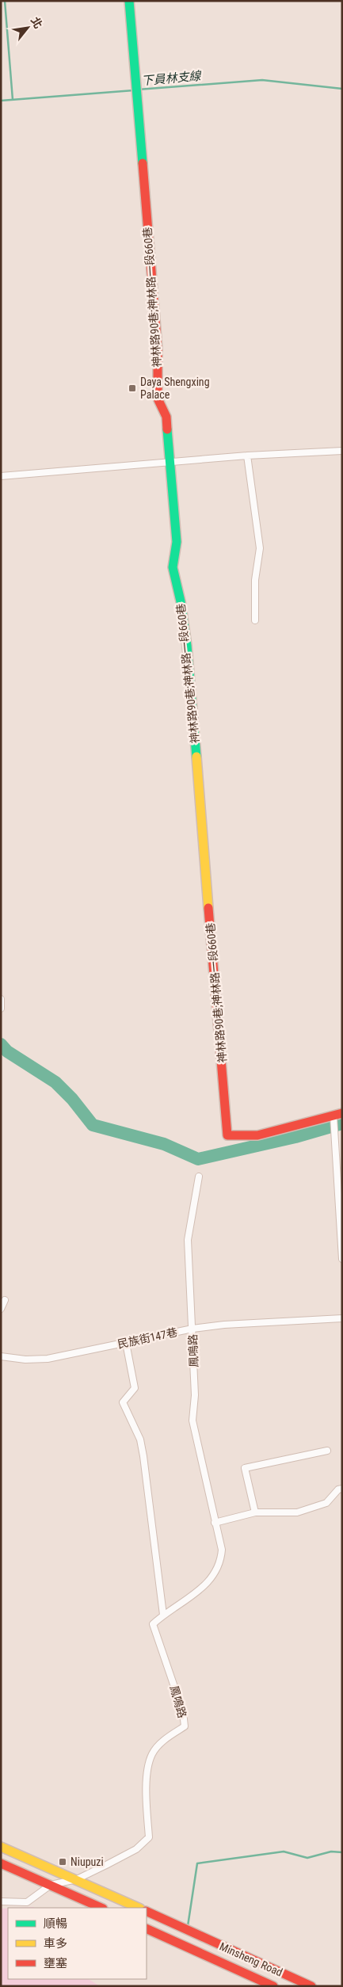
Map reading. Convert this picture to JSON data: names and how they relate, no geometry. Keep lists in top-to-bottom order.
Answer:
{
  "streets": {
    "street": [
      "神林路90巷;神林路一段660巷",
      "民族街147巷",
      "鳳鳴路",
      "Minsheng Road"
    ]
  },
  "crossings": [
    ["民族街147巷", "鳳鳴路"]
  ],
  "water": ["下員林支線"],
  "places": {
    "transit": ["Daya Shengxing Palace", "Niupuzi"]
  },
  "legend": ["順暢", "車多", "壅塞"],
  "north": "top right"
}
